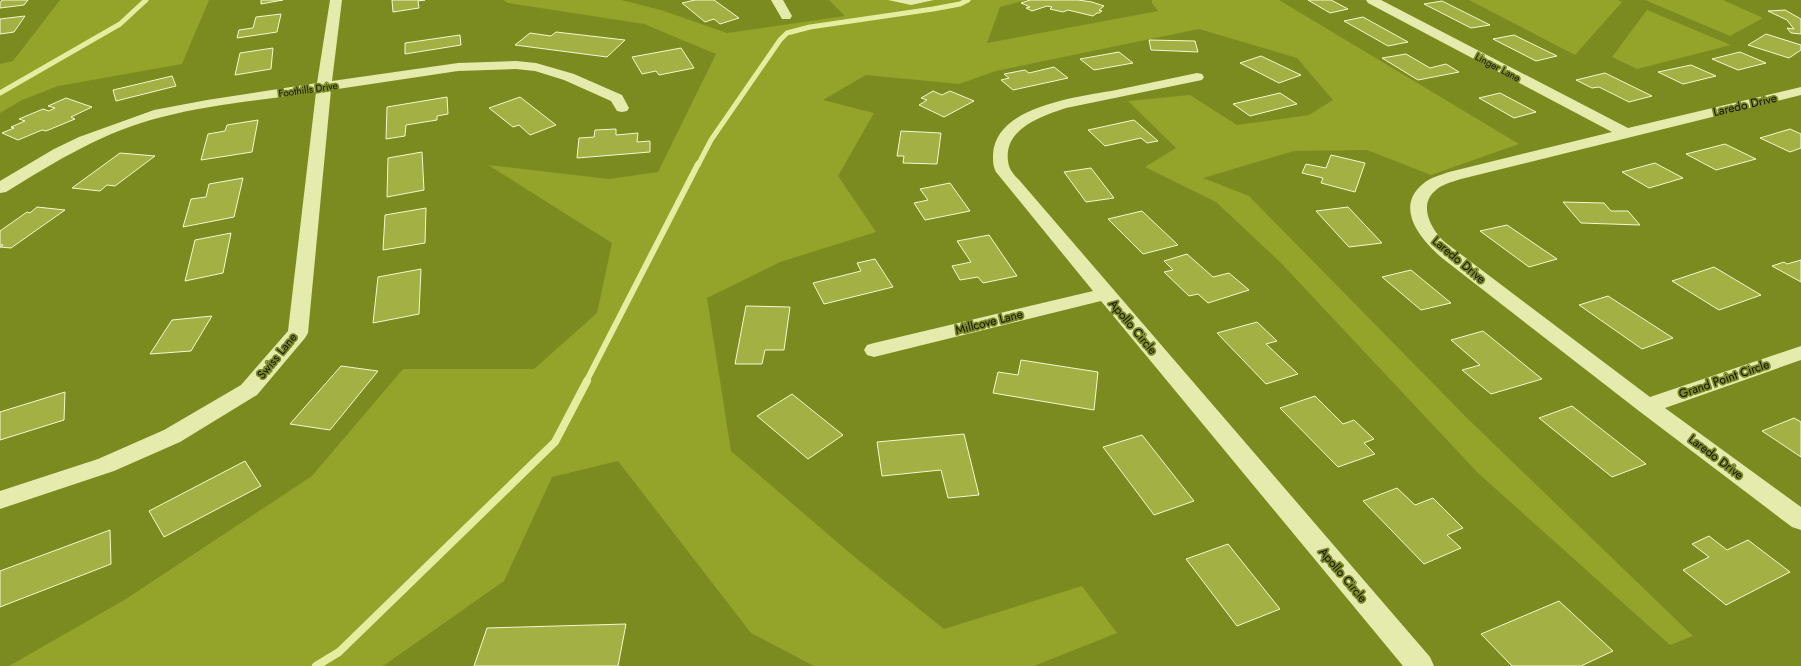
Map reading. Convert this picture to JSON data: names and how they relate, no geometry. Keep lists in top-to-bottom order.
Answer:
{
  "streets": {
    "street": [
      "Linger Lane",
      "Foothills Drive",
      "Laredo Drive",
      "Millcove Lane",
      "Apollo Circle",
      "Swiss Lane",
      "Grand Point Circle"
    ]
  },
  "crossings": [
    ["Linger Lane", "Laredo Drive"],
    ["Foothills Drive", "Swiss Lane"],
    ["Laredo Drive", "Grand Point Circle"],
    ["Millcove Lane", "Apollo Circle"]
  ]
}
